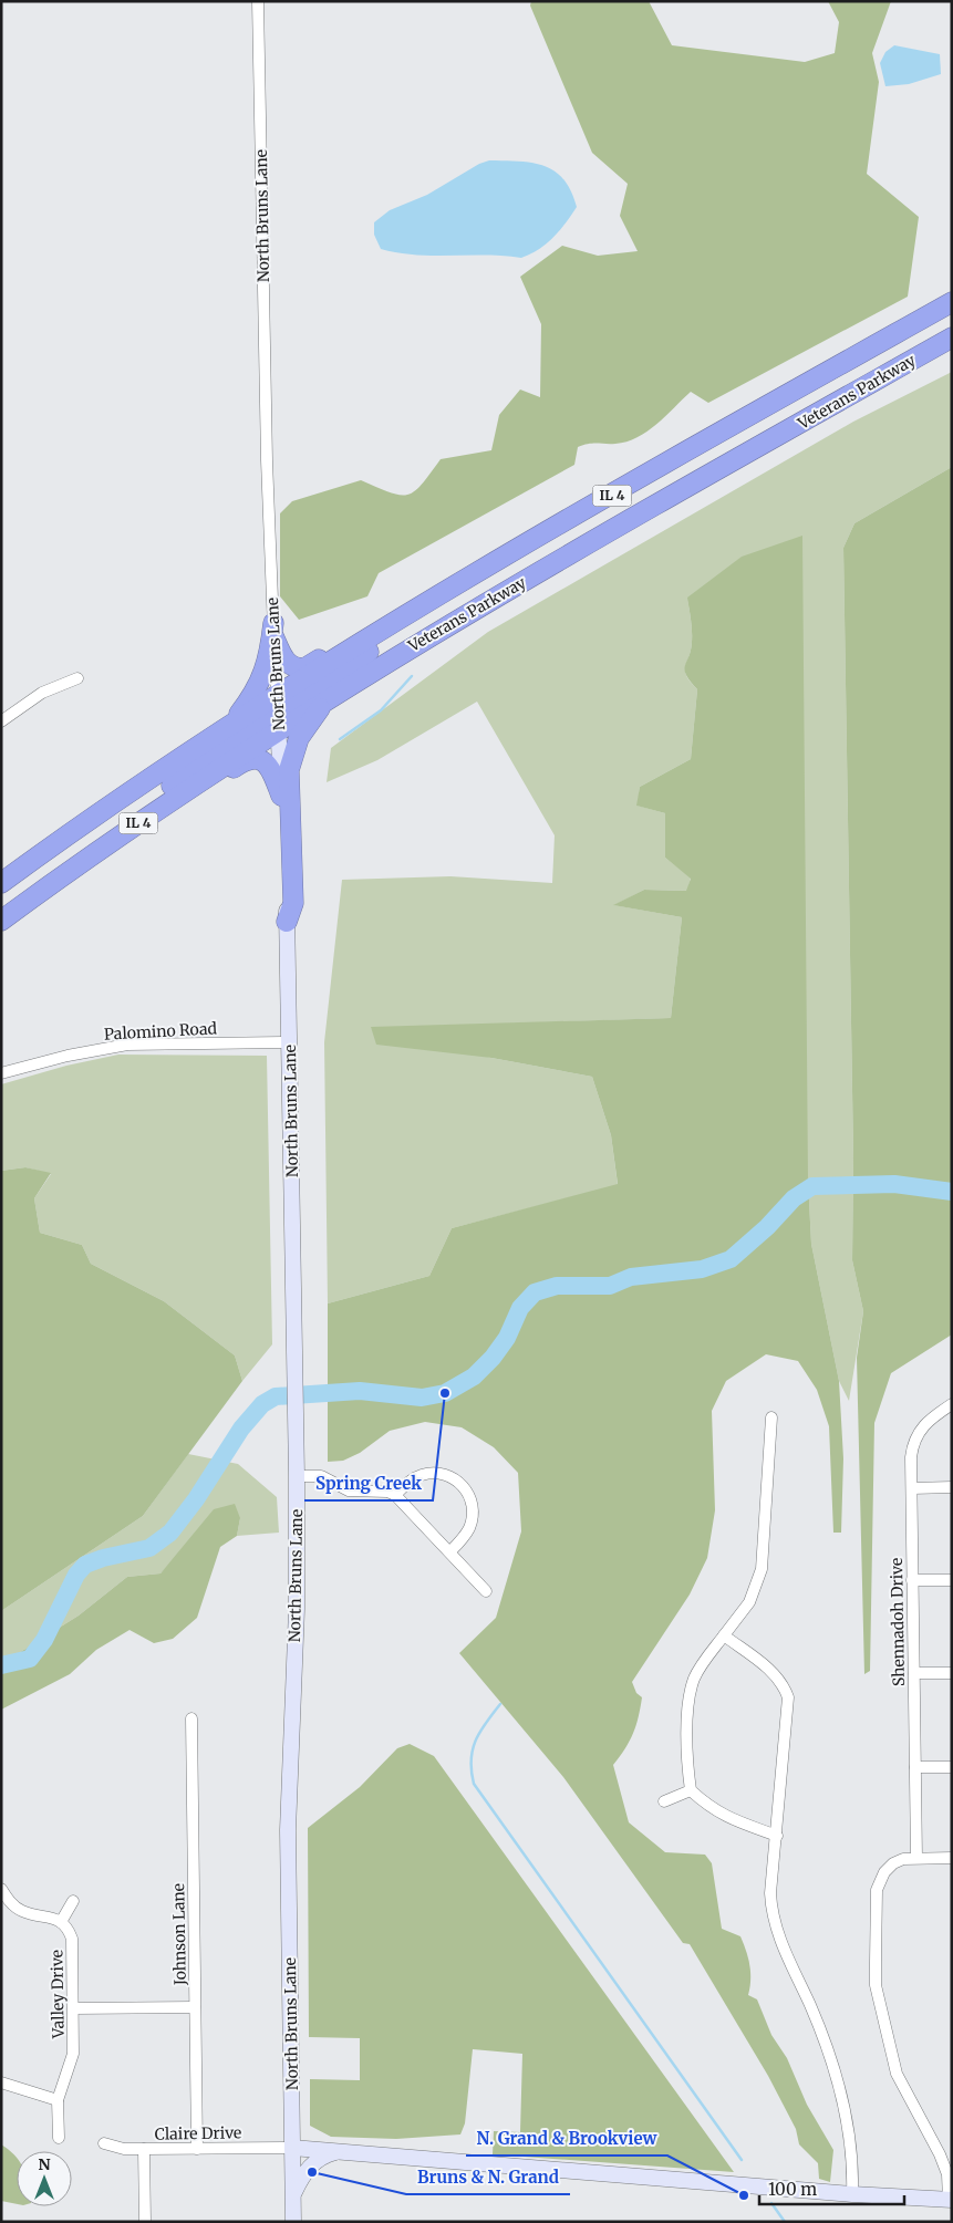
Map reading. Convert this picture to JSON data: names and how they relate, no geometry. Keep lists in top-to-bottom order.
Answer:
{
  "streets": {
    "highway": ["Veterans Parkway", "IL 4"],
    "main road": ["North Bruns Lane"],
    "street": [
      "Palomino Road",
      "Shennadoh Drive",
      "Johnson Lane",
      "Valley Drive",
      "Claire Drive"
    ]
  },
  "crossings": [
    ["North Bruns Lane", "Veterans Parkway"],
    ["North Bruns Lane", "Palomino Road"],
    ["North Bruns Lane", "Claire Drive"],
    ["Johnson Lane", "Claire Drive"]
  ],
  "places": ["Spring Creek", "Bruns & N. Grand", "N. Grand & Brookview"],
  "scale_bar": "100 m",
  "north": "top"
}
